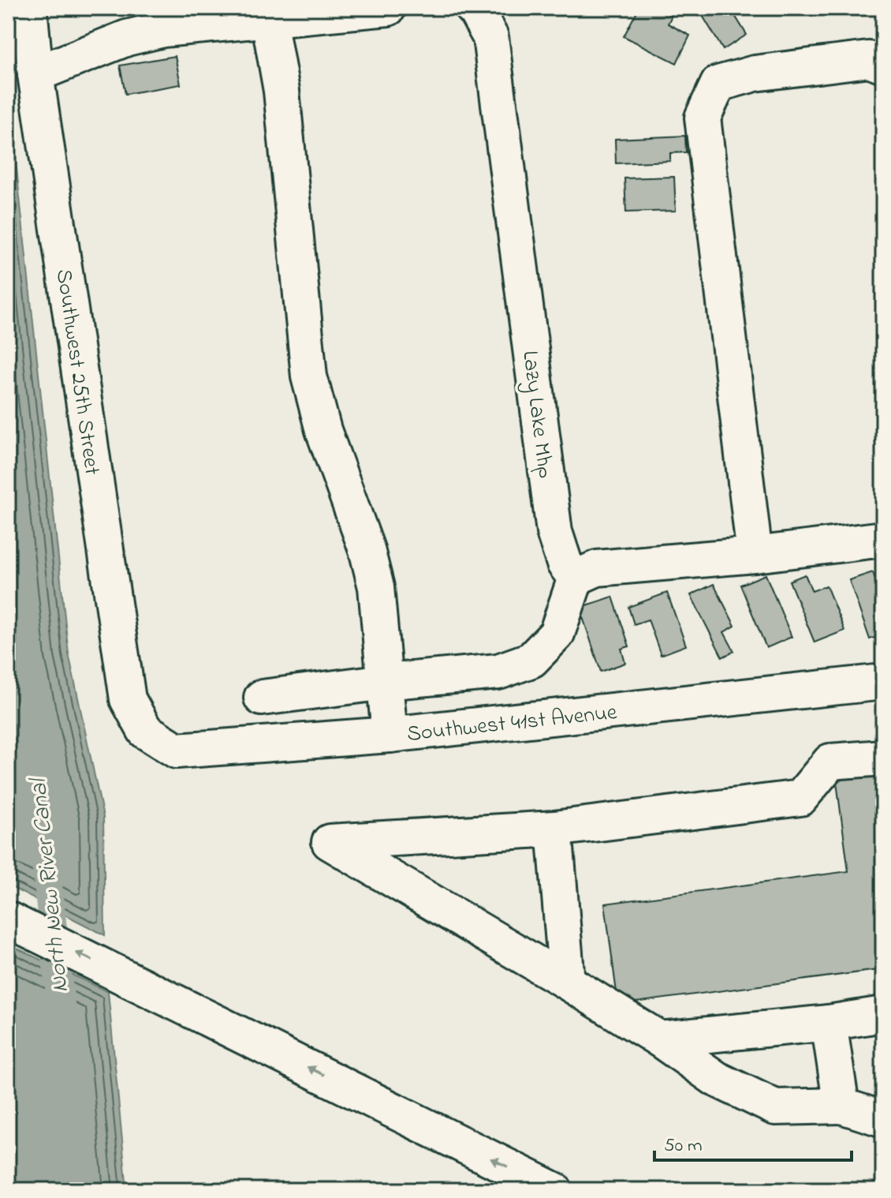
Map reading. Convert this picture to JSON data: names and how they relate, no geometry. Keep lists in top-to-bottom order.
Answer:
{
  "streets": {
    "street": ["Southwest 25th Street", "Lazy Lake Mhp", "Southwest 41st Avenue"]
  },
  "crossings": [
    ["Southwest 25th Street", "Southwest 41st Avenue"]
  ],
  "water": ["North New River Canal"],
  "scale_bar": "50 m"
}
